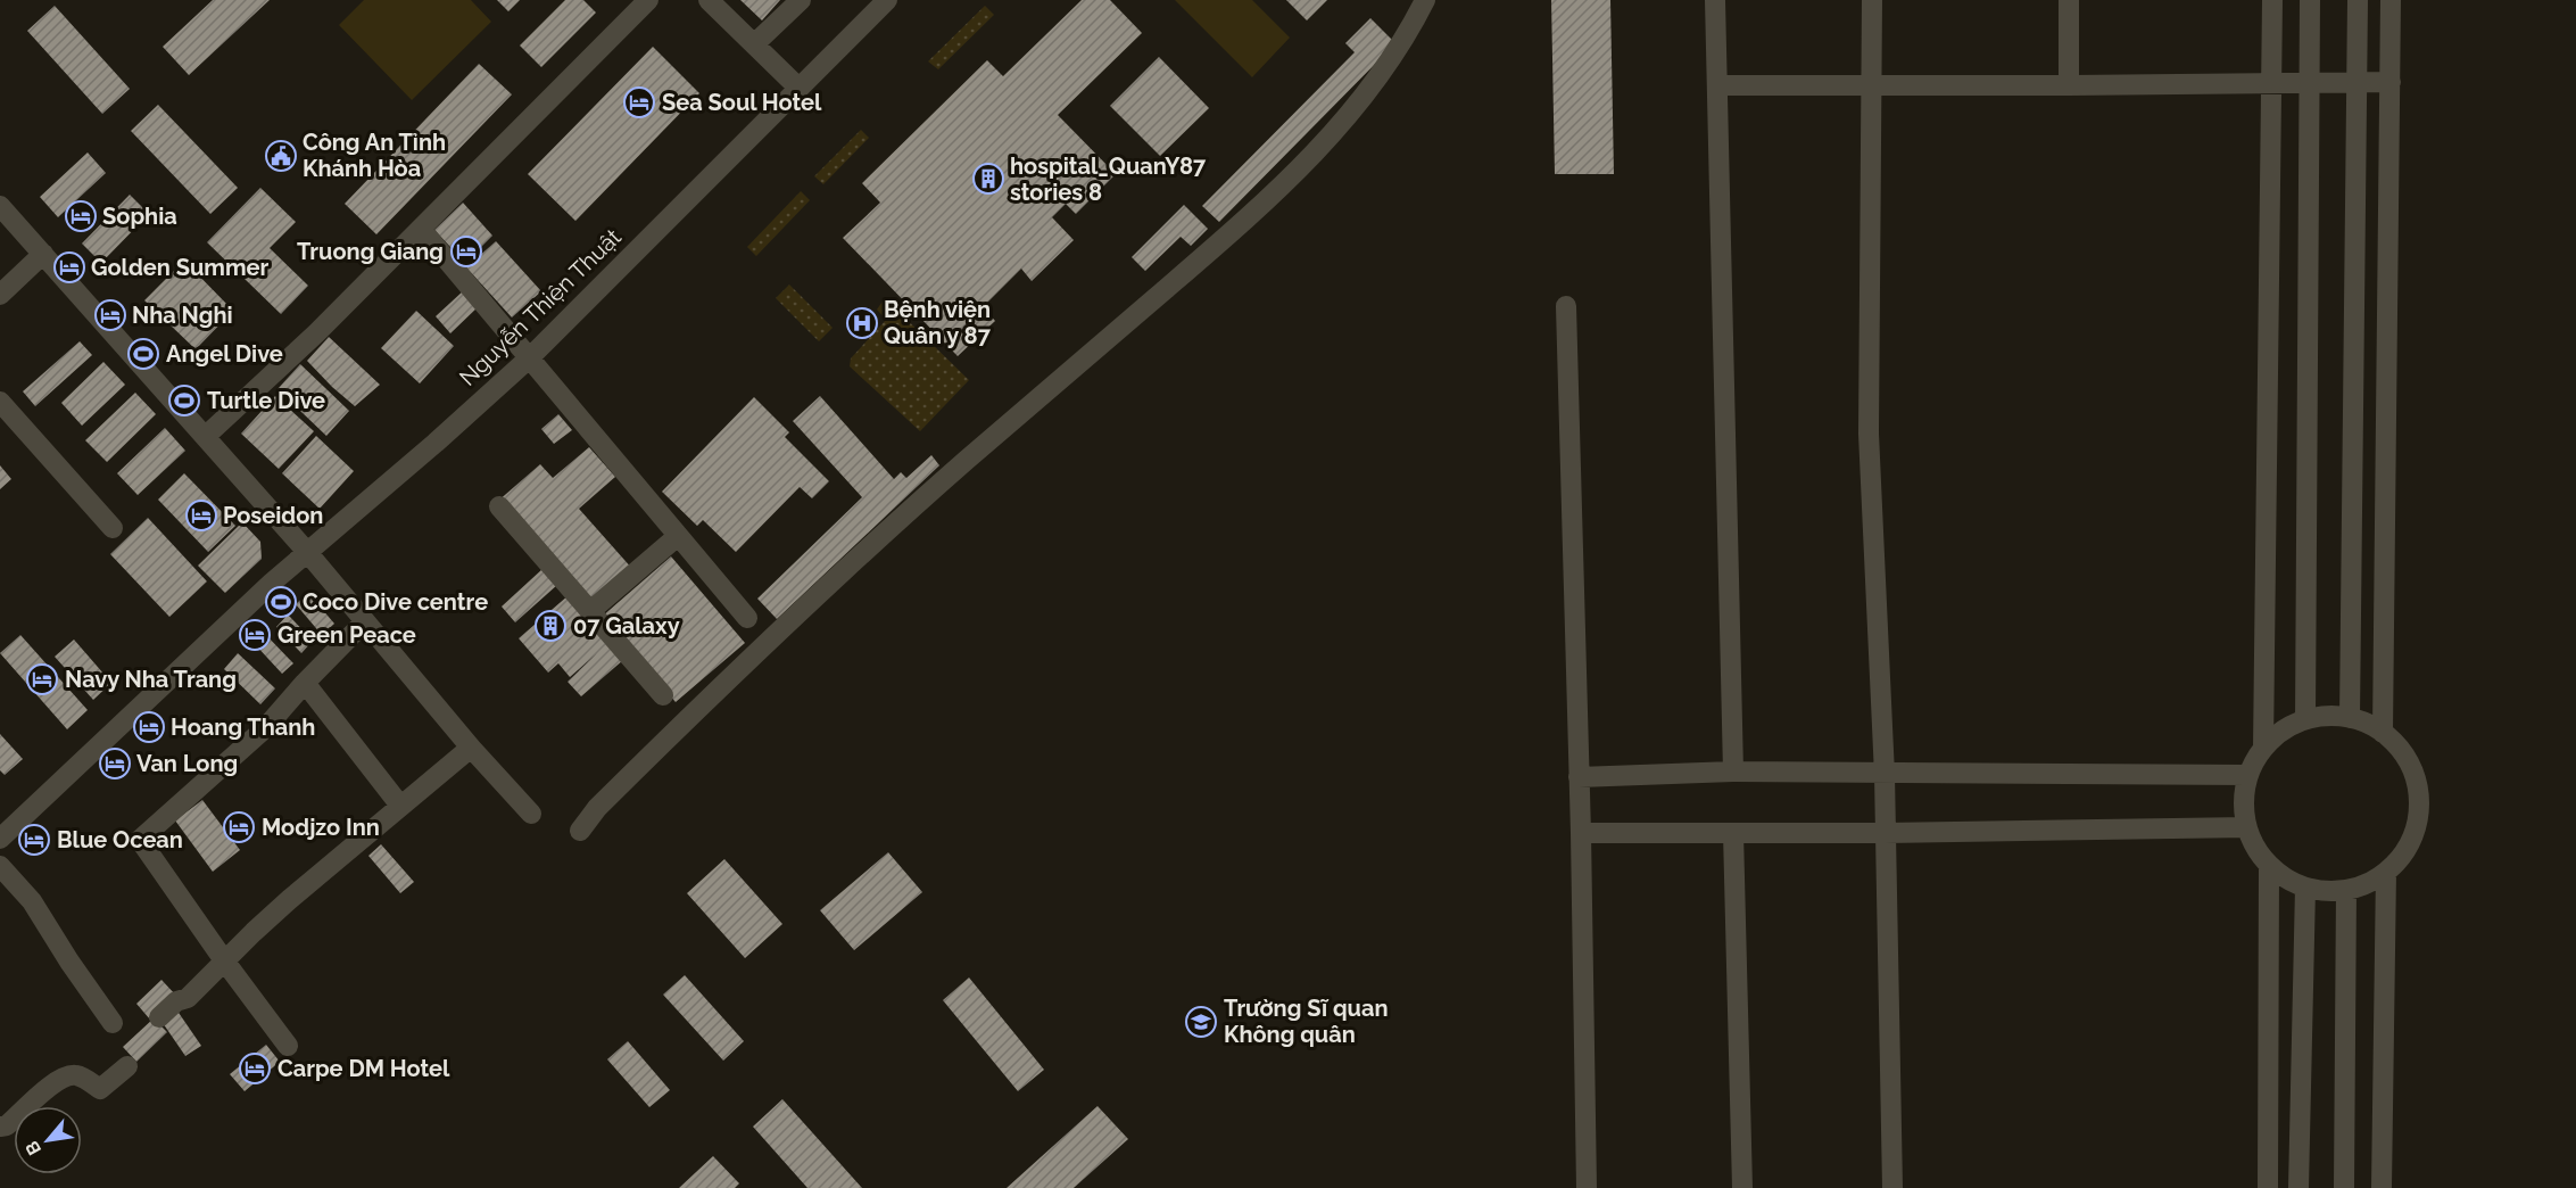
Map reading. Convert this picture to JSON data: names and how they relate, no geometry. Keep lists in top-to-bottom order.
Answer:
{
  "streets": {
    "street": ["Nguyễn Thiện Thuật"]
  },
  "places": {
    "hotel": [
      "Sea Soul Hotel",
      "Sophia",
      "Truong Giang",
      "Golden Summer",
      "Nha Nghi",
      "Poseidon",
      "Green Peace",
      "Navy Nha Trang",
      "Hoang Thanh",
      "Van Long",
      "Modjzo Inn",
      "Blue Ocean",
      "Carpe DM Hotel"
    ],
    "public building": ["Công An Tỉnh Khánh Hòa"],
    "building": ["hospital_QuanY87 stories 8", "07 Galaxy"],
    "hospital": ["Bệnh viện Quân y 87"],
    "sports": ["Angel Dive", "Turtle Dive", "Coco Dive centre"],
    "school or university": ["Trường Sĩ quan Không quân"]
  },
  "north": "bottom left"
}
